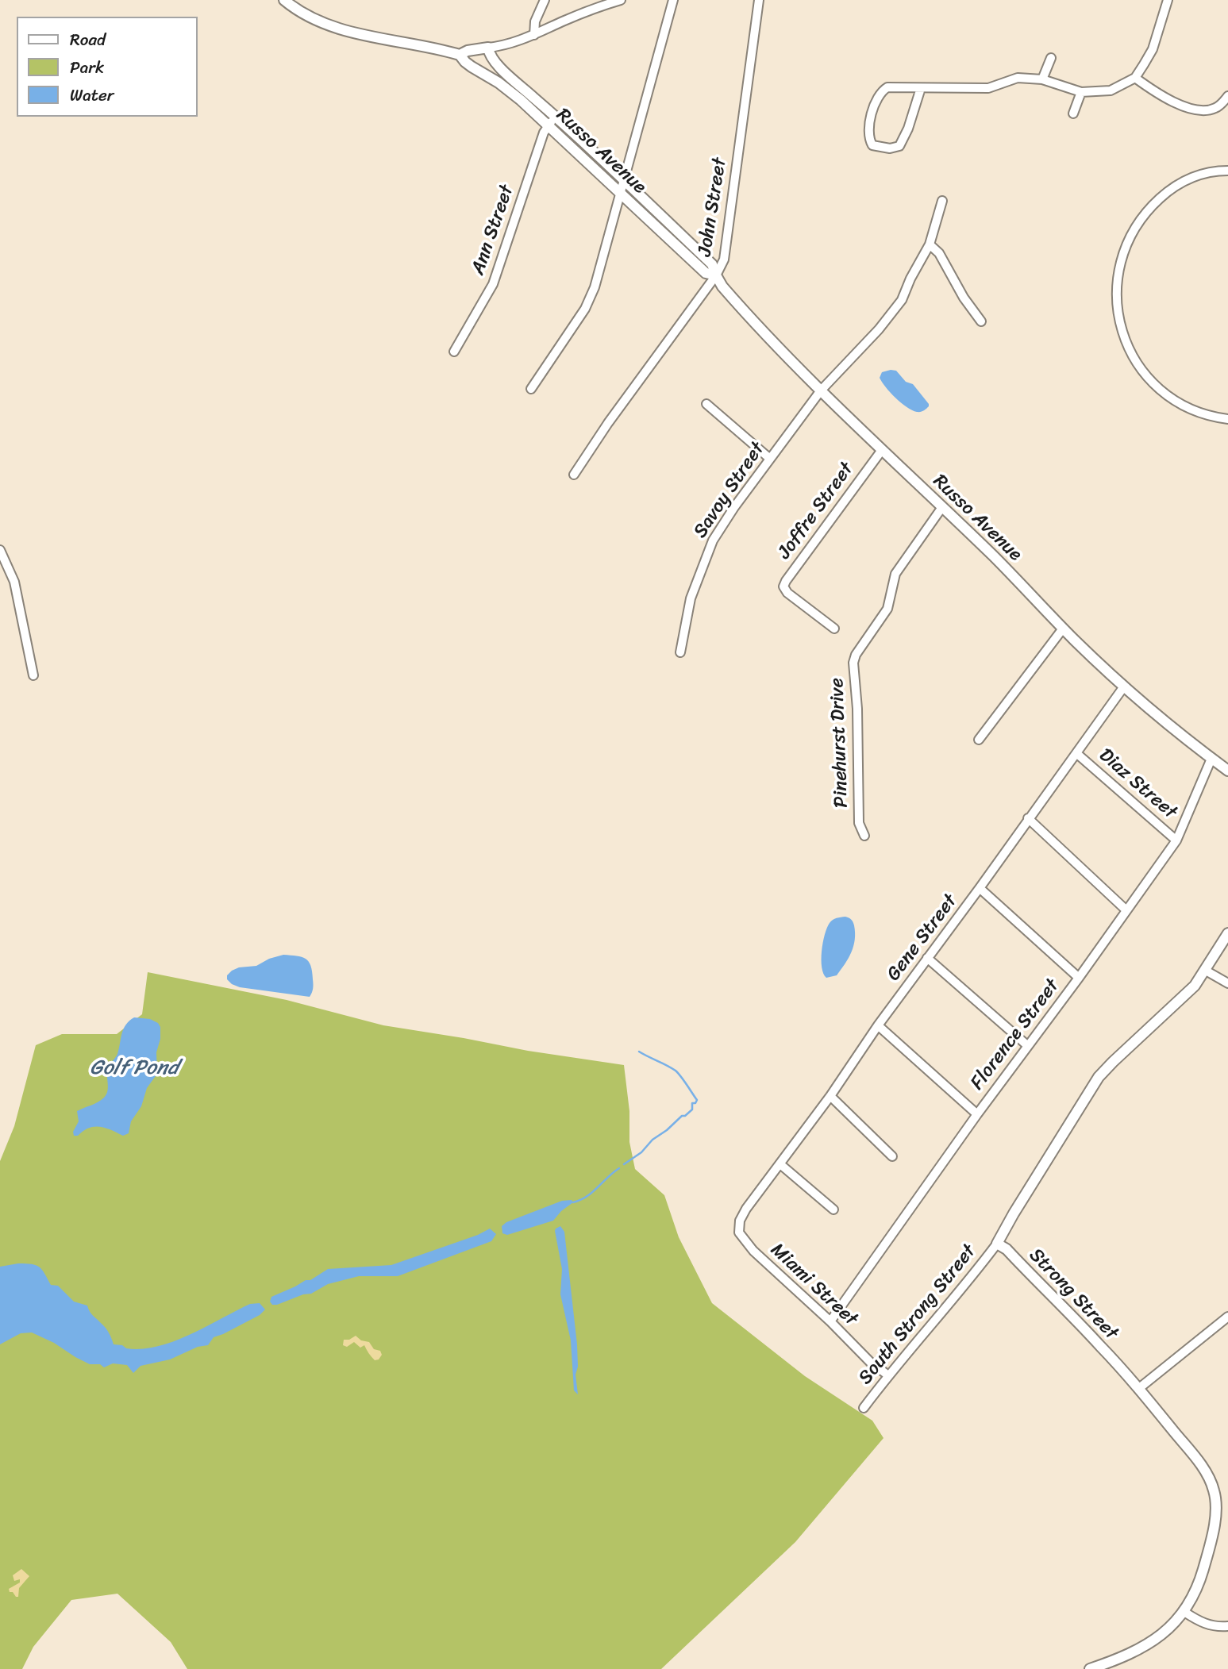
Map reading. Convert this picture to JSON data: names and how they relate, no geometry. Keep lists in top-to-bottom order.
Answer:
{
  "streets": {
    "street": [
      "Russo Avenue",
      "John Street",
      "Ann Street",
      "Savoy Street",
      "Joffre Street",
      "Pinehurst Drive",
      "Diaz Street",
      "Gene Street",
      "Florence Street",
      "Miami Street",
      "Strong Street",
      "South Strong Street"
    ]
  },
  "crossings": [
    ["Russo Avenue", "John Street"],
    ["Russo Avenue", "Ann Street"],
    ["Russo Avenue", "Savoy Street"],
    ["Russo Avenue", "Joffre Street"],
    ["Russo Avenue", "Pinehurst Drive"],
    ["Russo Avenue", "Gene Street"],
    ["Russo Avenue", "Florence Street"],
    ["Diaz Street", "Gene Street"],
    ["Diaz Street", "Florence Street"],
    ["Gene Street", "Miami Street"],
    ["Florence Street", "Miami Street"],
    ["Miami Street", "South Strong Street"],
    ["Strong Street", "South Strong Street"]
  ],
  "water": ["Golf Pond"],
  "legend": ["Road", "Park", "Water"]
}
